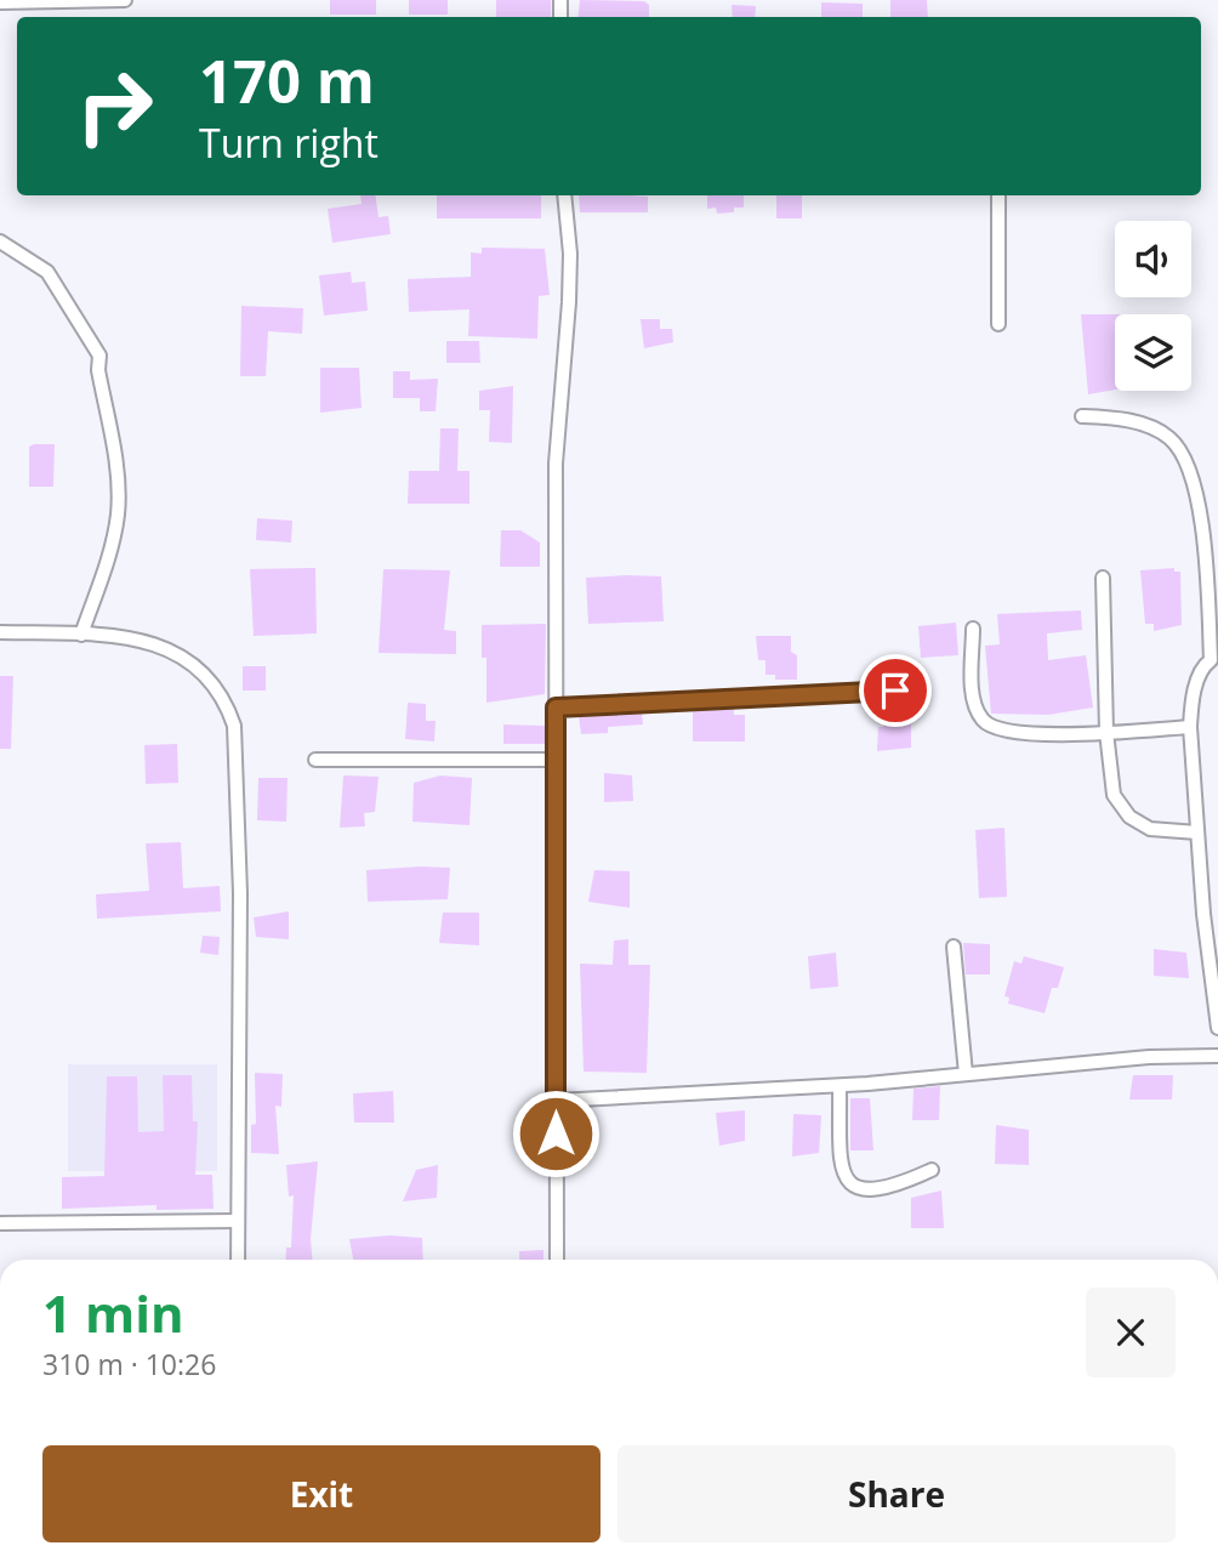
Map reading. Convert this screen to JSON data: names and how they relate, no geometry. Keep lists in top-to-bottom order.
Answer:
{
  "page": {
    "turn": ["170 m", "Turn right"],
    "heading": ["1 min", "310 m · 10:26"],
    "buttons": ["Exit", "Share"]
  }
}
